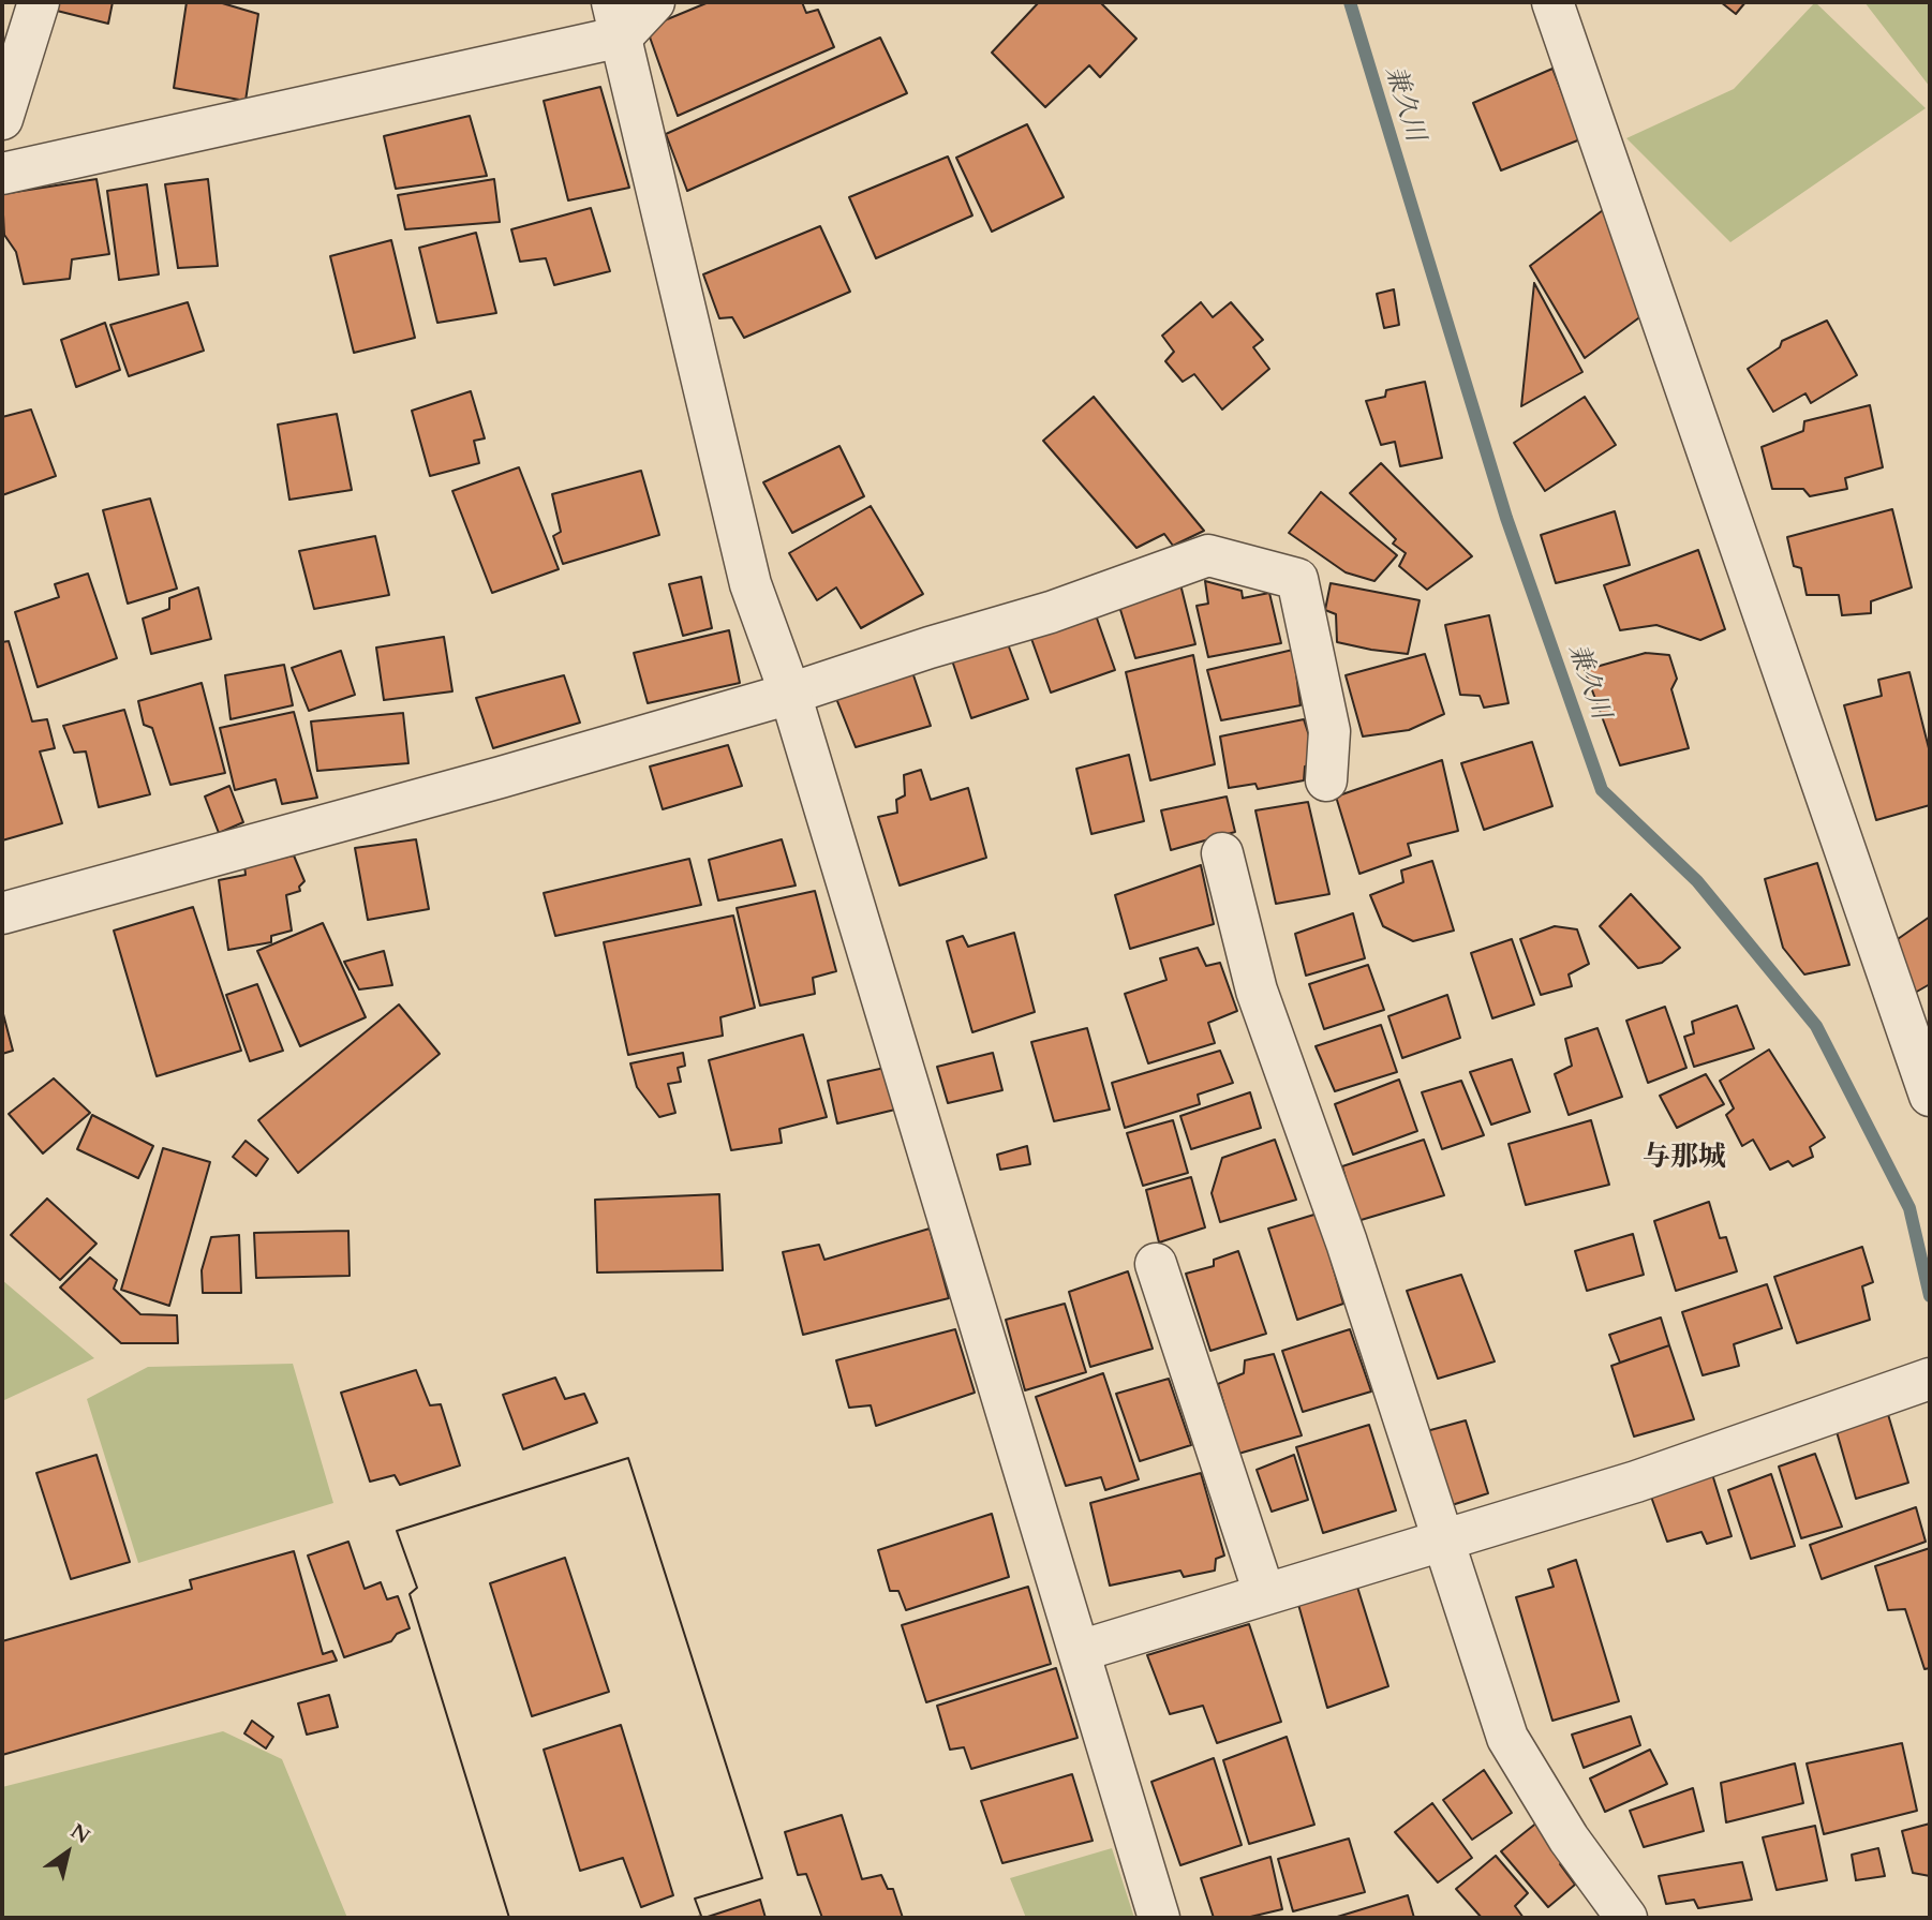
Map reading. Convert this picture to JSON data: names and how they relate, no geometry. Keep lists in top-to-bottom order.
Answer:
{
  "districts": ["与那城"],
  "water": ["兼久川"],
  "north": "top right"
}
